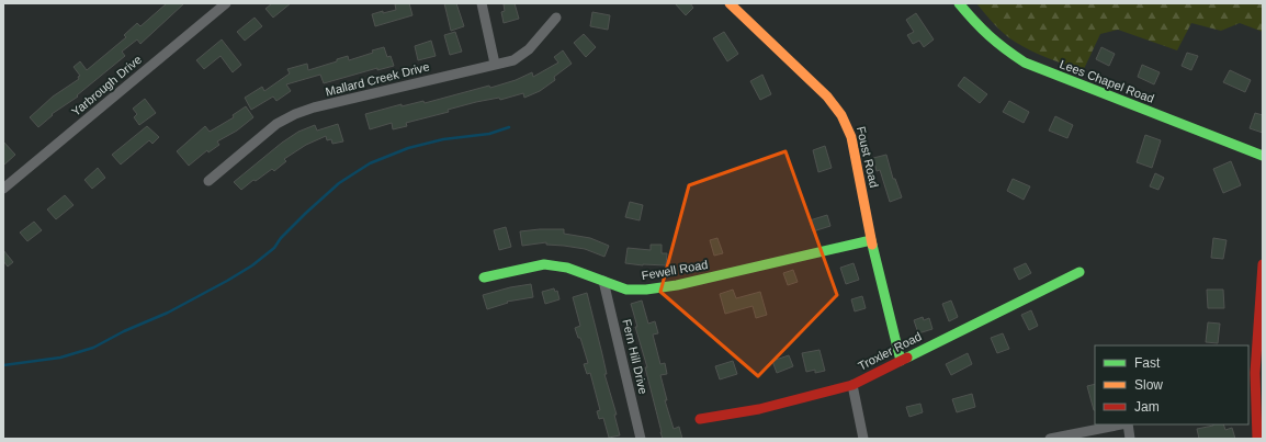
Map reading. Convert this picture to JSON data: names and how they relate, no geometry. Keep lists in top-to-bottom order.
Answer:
{
  "streets": {
    "street": [
      "Mallard Creek Drive",
      "Lees Chapel Road",
      "Yarbrough Drive",
      "Foust Road",
      "Fewell Road",
      "Troxler Road",
      "Fern Hill Drive"
    ]
  },
  "crossings": [
    ["Foust Road", "Fewell Road"],
    ["Foust Road", "Troxler Road"],
    ["Fewell Road", "Fern Hill Drive"]
  ],
  "legend": ["Fast", "Slow", "Jam"]
}
